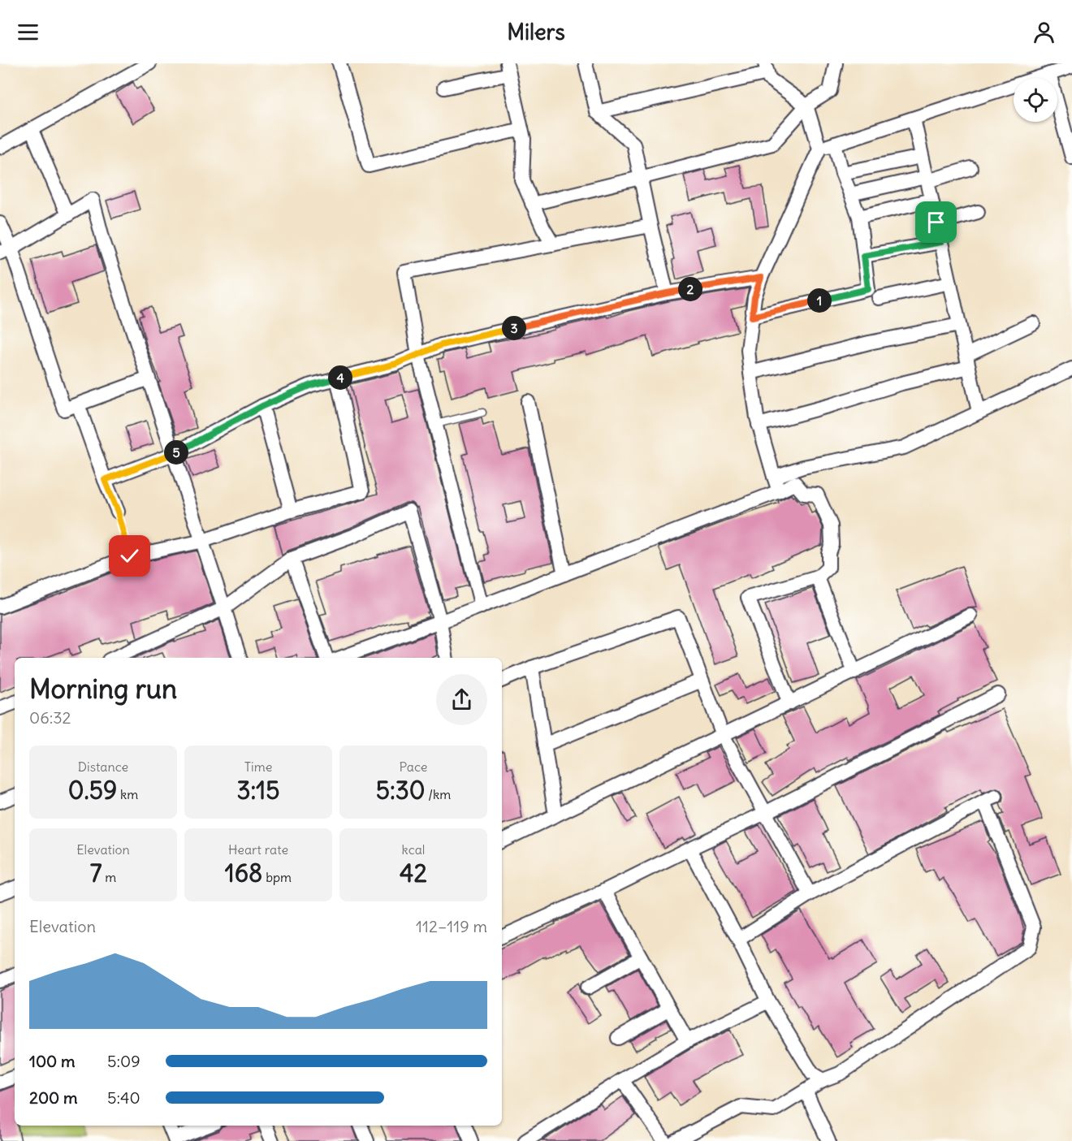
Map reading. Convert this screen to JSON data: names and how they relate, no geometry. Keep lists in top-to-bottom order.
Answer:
{
  "page": {
    "header": "Milers",
    "pins": [
      "2",
      "1",
      "3",
      "4",
      "5"
    ],
    "heading": ["Morning run", "06:32"],
    "stats": [
      ["Distance", "0.59 km"],
      ["Time", "3:15"],
      ["Pace", "5:30 /km"],
      ["Elevation", "7 m"],
      ["Heart rate", "168 bpm"],
      ["kcal", "42"]
    ],
    "chart": ["Elevation", "112–119 m"],
    "list": [
      {
        "name": "100 m",
        "note": "5:09"
      },
      {
        "name": "200 m",
        "note": "5:40"
      }
    ]
  }
}
